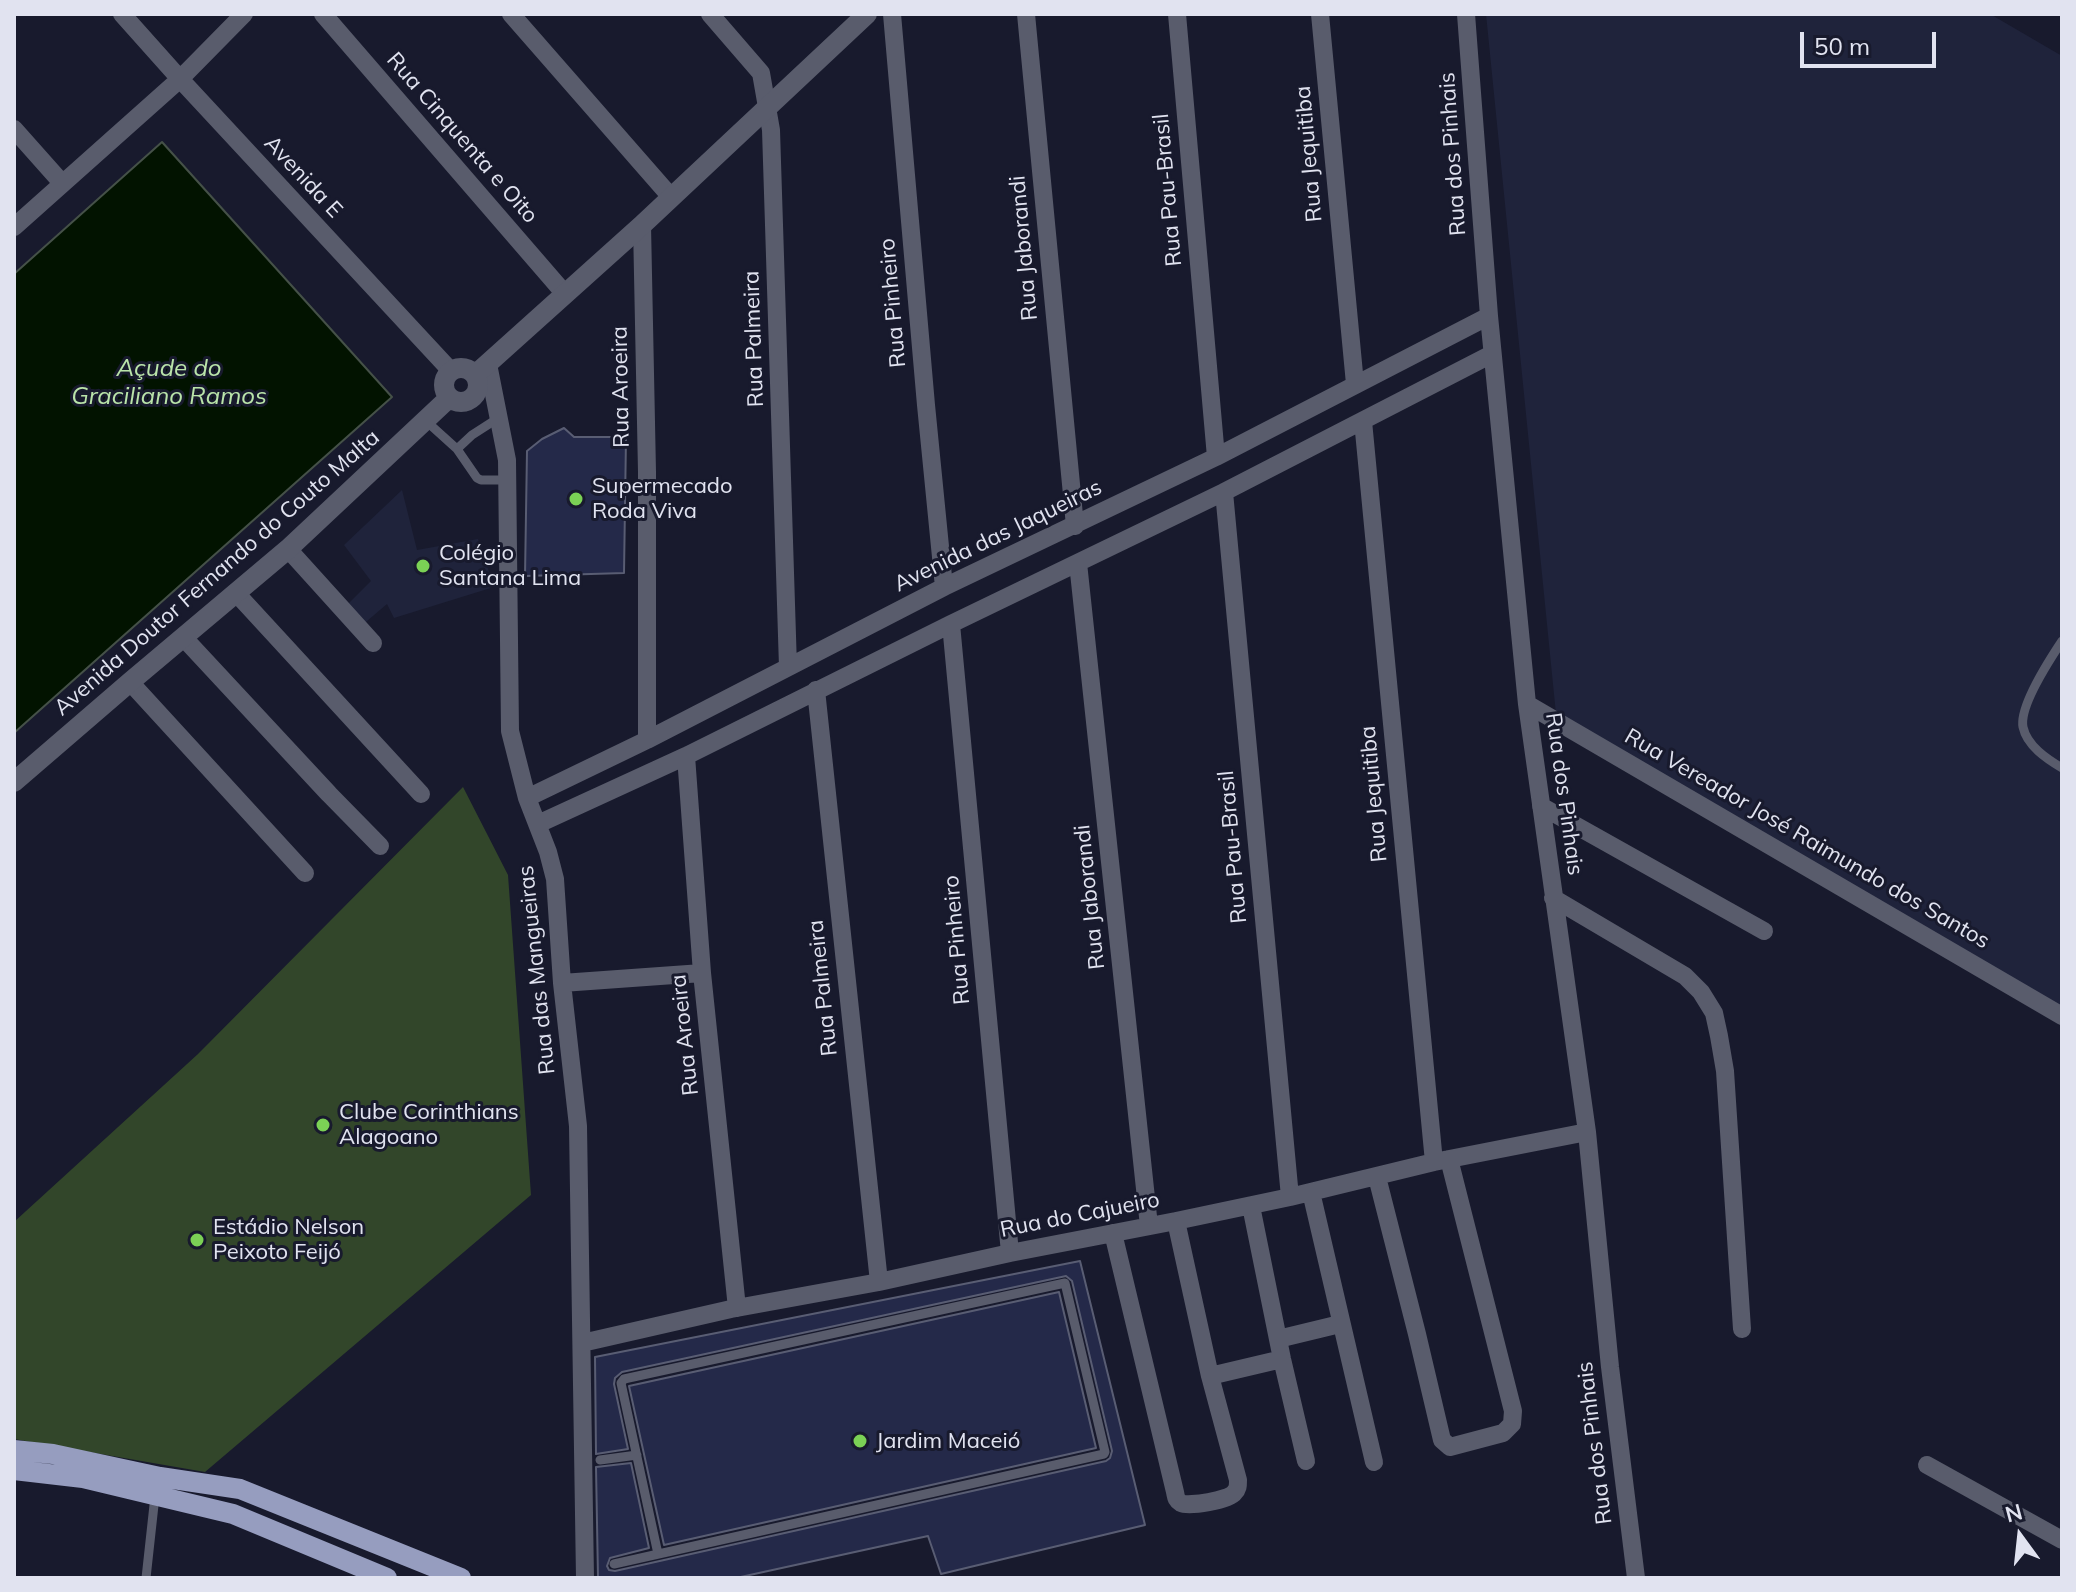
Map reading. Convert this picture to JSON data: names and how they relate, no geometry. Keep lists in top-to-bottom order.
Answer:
{
  "streets": {
    "street": [
      "Rua Cinquenta e Oito",
      "Rua Jequitiba",
      "Rua dos Pinhais",
      "Avenida E",
      "Rua Pau-Brasil",
      "Rua Jaborandi",
      "Rua Pinheiro",
      "Rua Palmeira",
      "Rua Aroeira",
      "Avenida das Jaqueiras",
      "Avenida Doutor Fernando do Couto Malta",
      "Rua Vereador José Raimundo dos Santos",
      "Rua das Mangueiras",
      "Rua do Cajueiro"
    ]
  },
  "crossings": [
    ["Rua Cinquenta e Oito", "Avenida Doutor Fernando do Couto Malta"],
    ["Rua Jequitiba", "Avenida das Jaqueiras"],
    ["Rua Jequitiba", "Rua do Cajueiro"],
    ["Rua dos Pinhais", "Avenida das Jaqueiras"],
    ["Rua dos Pinhais", "Rua Vereador José Raimundo dos Santos"],
    ["Rua dos Pinhais", "Rua do Cajueiro"],
    ["Avenida E", "Avenida Doutor Fernando do Couto Malta"],
    ["Avenida E", "Rua das Mangueiras"],
    ["Rua Pau-Brasil", "Avenida das Jaqueiras"],
    ["Rua Pau-Brasil", "Rua do Cajueiro"],
    ["Rua Jaborandi", "Avenida das Jaqueiras"],
    ["Rua Jaborandi", "Rua do Cajueiro"],
    ["Rua Pinheiro", "Avenida das Jaqueiras"],
    ["Rua Pinheiro", "Rua do Cajueiro"],
    ["Rua Palmeira", "Avenida das Jaqueiras"],
    ["Rua Palmeira", "Avenida Doutor Fernando do Couto Malta"],
    ["Rua Palmeira", "Rua do Cajueiro"],
    ["Rua Aroeira", "Avenida das Jaqueiras"],
    ["Rua Aroeira", "Avenida Doutor Fernando do Couto Malta"],
    ["Rua Aroeira", "Rua do Cajueiro"],
    ["Avenida das Jaqueiras", "Rua das Mangueiras"],
    ["Avenida Doutor Fernando do Couto Malta", "Rua das Mangueiras"],
    ["Rua das Mangueiras", "Rua do Cajueiro"]
  ],
  "water": ["Açude do Graciliano Ramos"],
  "places": [
    "Supermecado Roda Viva",
    "Colégio Santana Lima",
    "Clube Corinthians Alagoano",
    "Estádio Nelson Peixoto Feijó",
    "Jardim Maceió"
  ],
  "scale_bar": "50 m",
  "north": "top"
}
